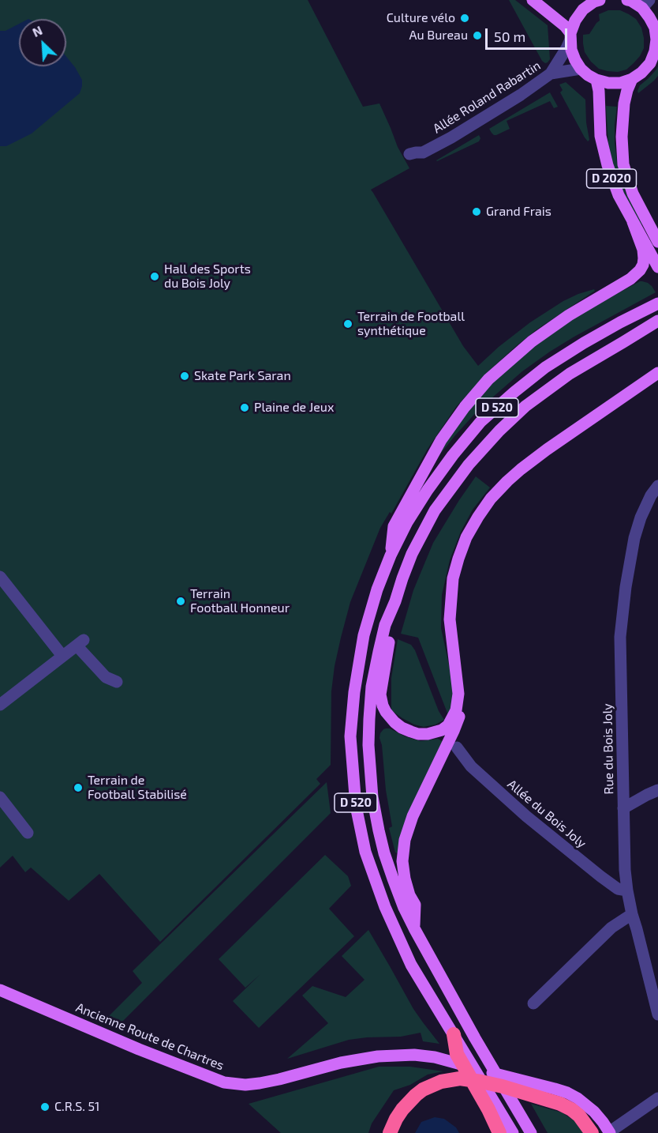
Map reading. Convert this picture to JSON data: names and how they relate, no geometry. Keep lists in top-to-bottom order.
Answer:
{
  "streets": {
    "main road": ["D 2020", "D 520", "Ancienne Route de Chartres"],
    "street": ["Allée Roland Rabartin", "Rue du Bois Joly", "Allée du Bois Joly"]
  },
  "crossings": [
    ["Rue du Bois Joly", "Allée du Bois Joly"]
  ],
  "places": [
    "Culture vélo",
    "Au Bureau",
    "Grand Frais",
    "Hall des Sports du Bois Joly",
    "Terrain de Football synthétique",
    "Skate Park Saran",
    "Plaine de Jeux",
    "Terrain Football Honneur",
    "Terrain de Football Stabilisé",
    "C.R.S. 51"
  ],
  "scale_bar": "50 m",
  "north": "top left"
}
